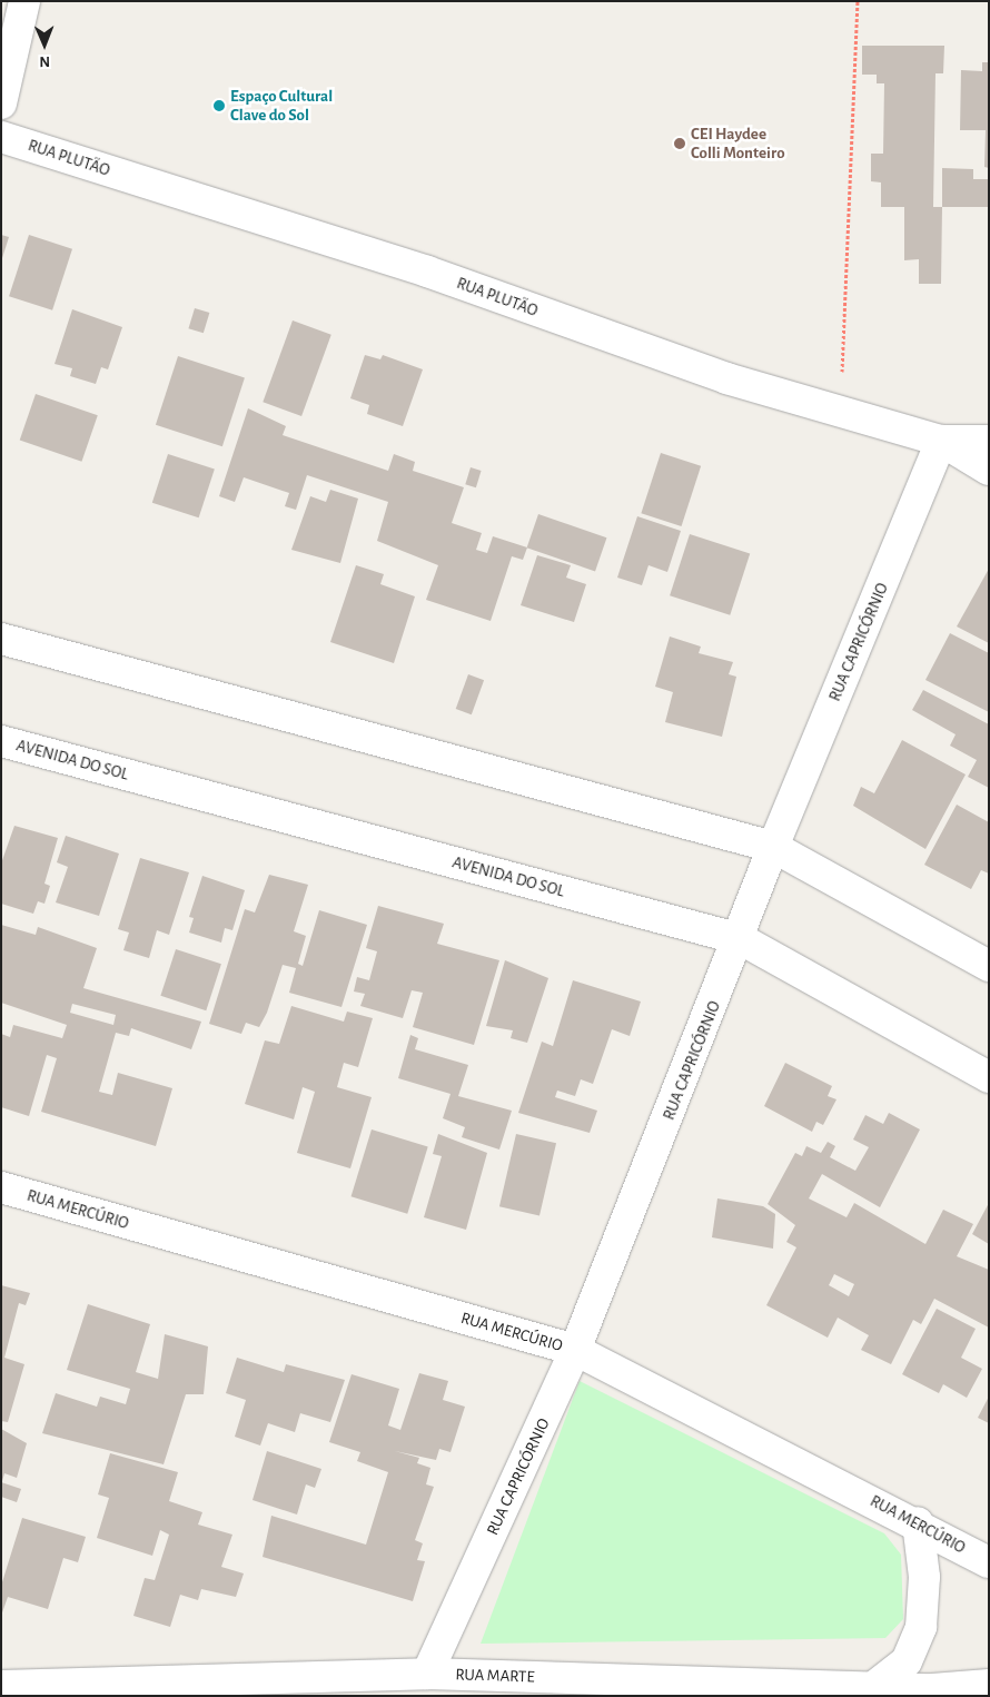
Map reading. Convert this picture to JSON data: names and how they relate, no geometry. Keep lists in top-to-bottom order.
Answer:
{
  "streets": {
    "street": [
      "RUA PLUTÃO",
      "RUA CAPRICÓRNIO",
      "AVENIDA DO SOL",
      "RUA MERCÚRIO",
      "RUA MARTE"
    ]
  },
  "crossings": [
    ["RUA PLUTÃO", "RUA CAPRICÓRNIO"],
    ["RUA CAPRICÓRNIO", "AVENIDA DO SOL"],
    ["RUA CAPRICÓRNIO", "RUA MERCÚRIO"],
    ["RUA CAPRICÓRNIO", "RUA MARTE"]
  ],
  "places": ["Espaço Cultural Clave do Sol", "CEI Haydee Colli Monteiro"],
  "north": "bottom"
}
